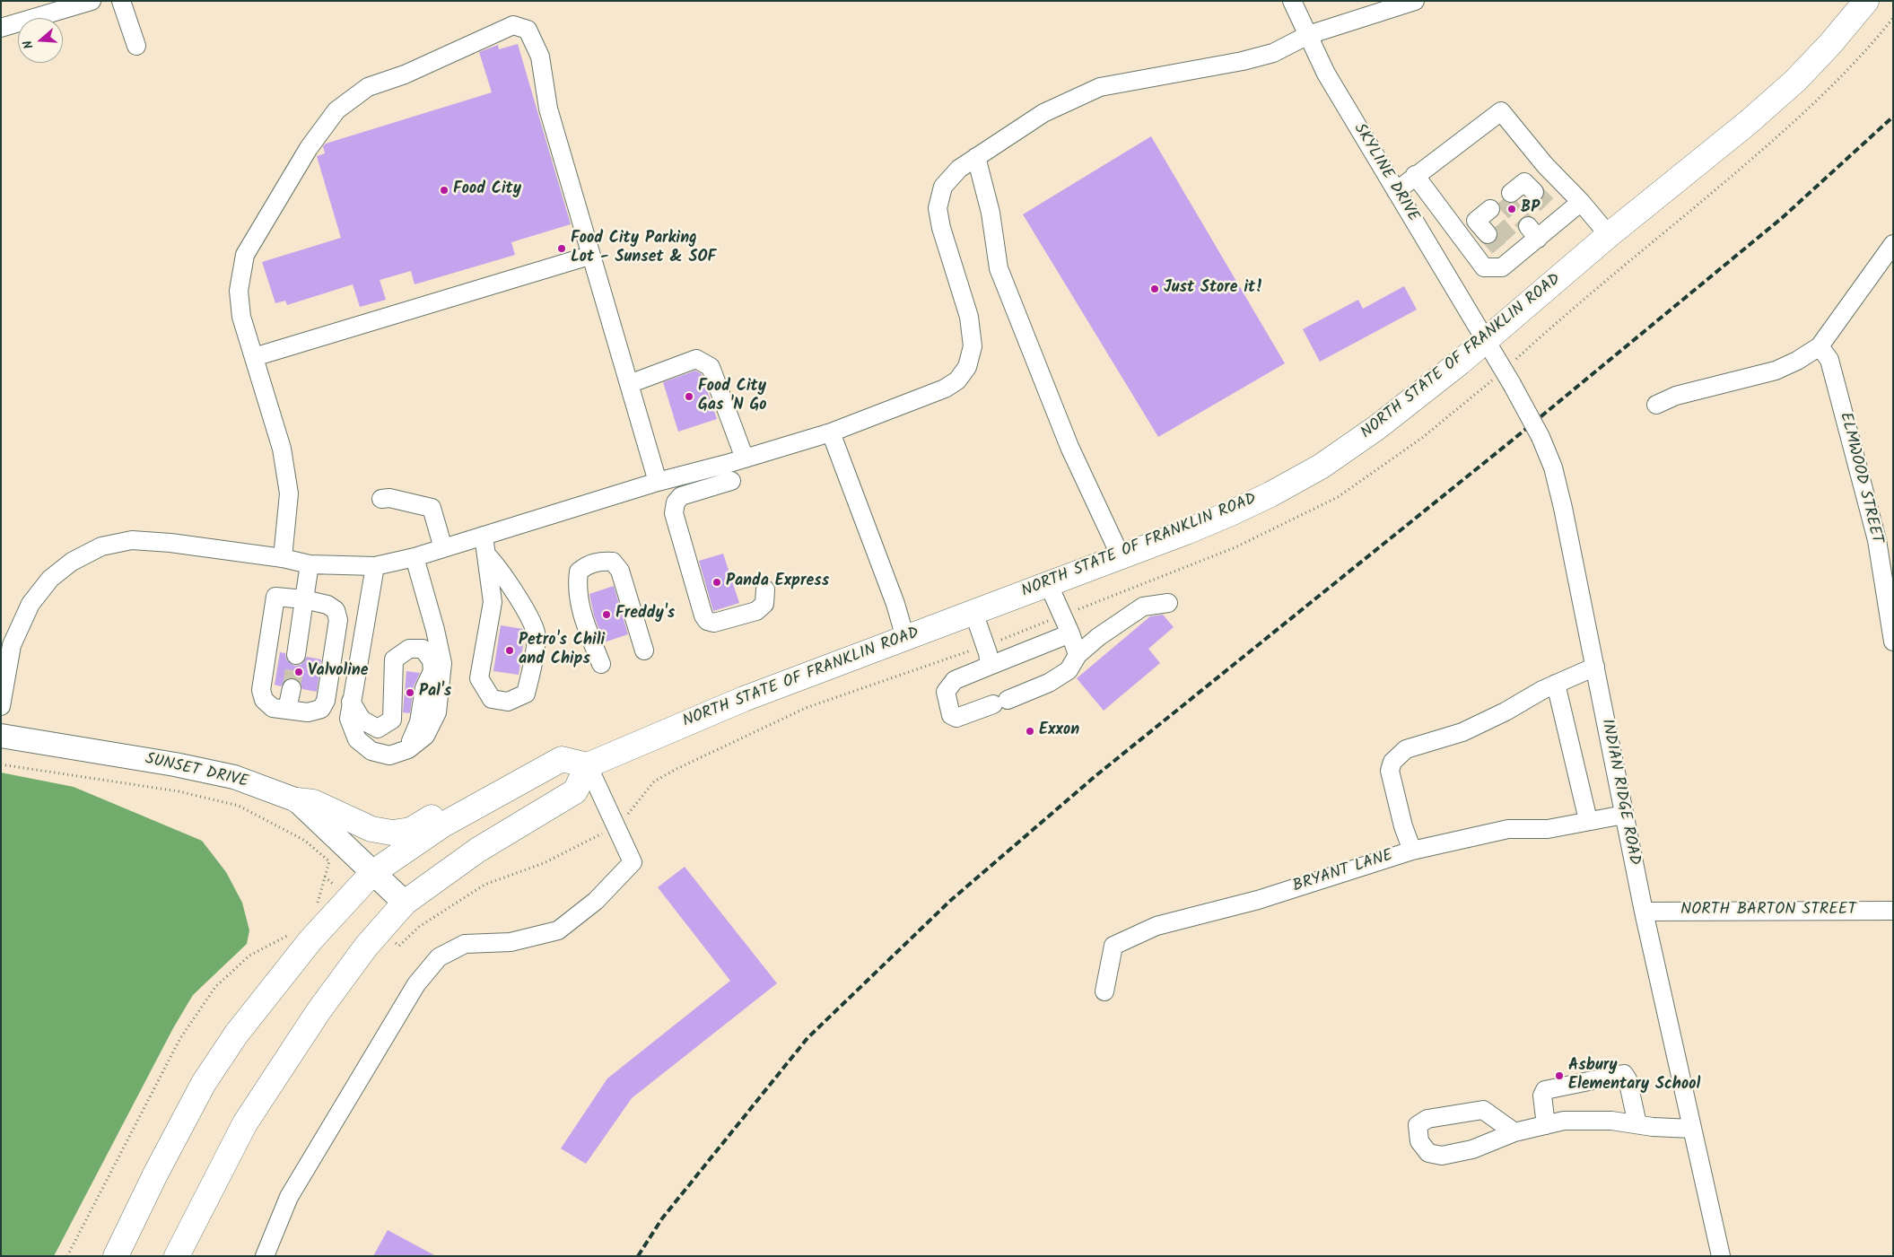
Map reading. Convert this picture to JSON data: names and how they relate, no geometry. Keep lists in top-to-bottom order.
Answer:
{
  "streets": {
    "highway": ["NORTH STATE OF FRANKLIN ROAD"],
    "main road": ["SUNSET DRIVE"],
    "street": [
      "SKYLINE DRIVE",
      "ELMWOOD STREET",
      "INDIAN RIDGE ROAD",
      "BRYANT LANE",
      "NORTH BARTON STREET"
    ]
  },
  "crossings": [
    ["SKYLINE DRIVE", "NORTH STATE OF FRANKLIN ROAD"],
    ["SKYLINE DRIVE", "INDIAN RIDGE ROAD"],
    ["NORTH STATE OF FRANKLIN ROAD", "INDIAN RIDGE ROAD"],
    ["INDIAN RIDGE ROAD", "BRYANT LANE"],
    ["INDIAN RIDGE ROAD", "NORTH BARTON STREET"]
  ],
  "places": [
    "Food City",
    "BP",
    "Food City Parking Lot - Sunset & SOF",
    "Just Store it!",
    "Food City Gas 'N Go",
    "Panda Express",
    "Freddy's",
    "Petro's Chili and Chips",
    "Valvoline",
    "Pal's",
    "Exxon",
    "Asbury Elementary School"
  ],
  "north": "left"
}
